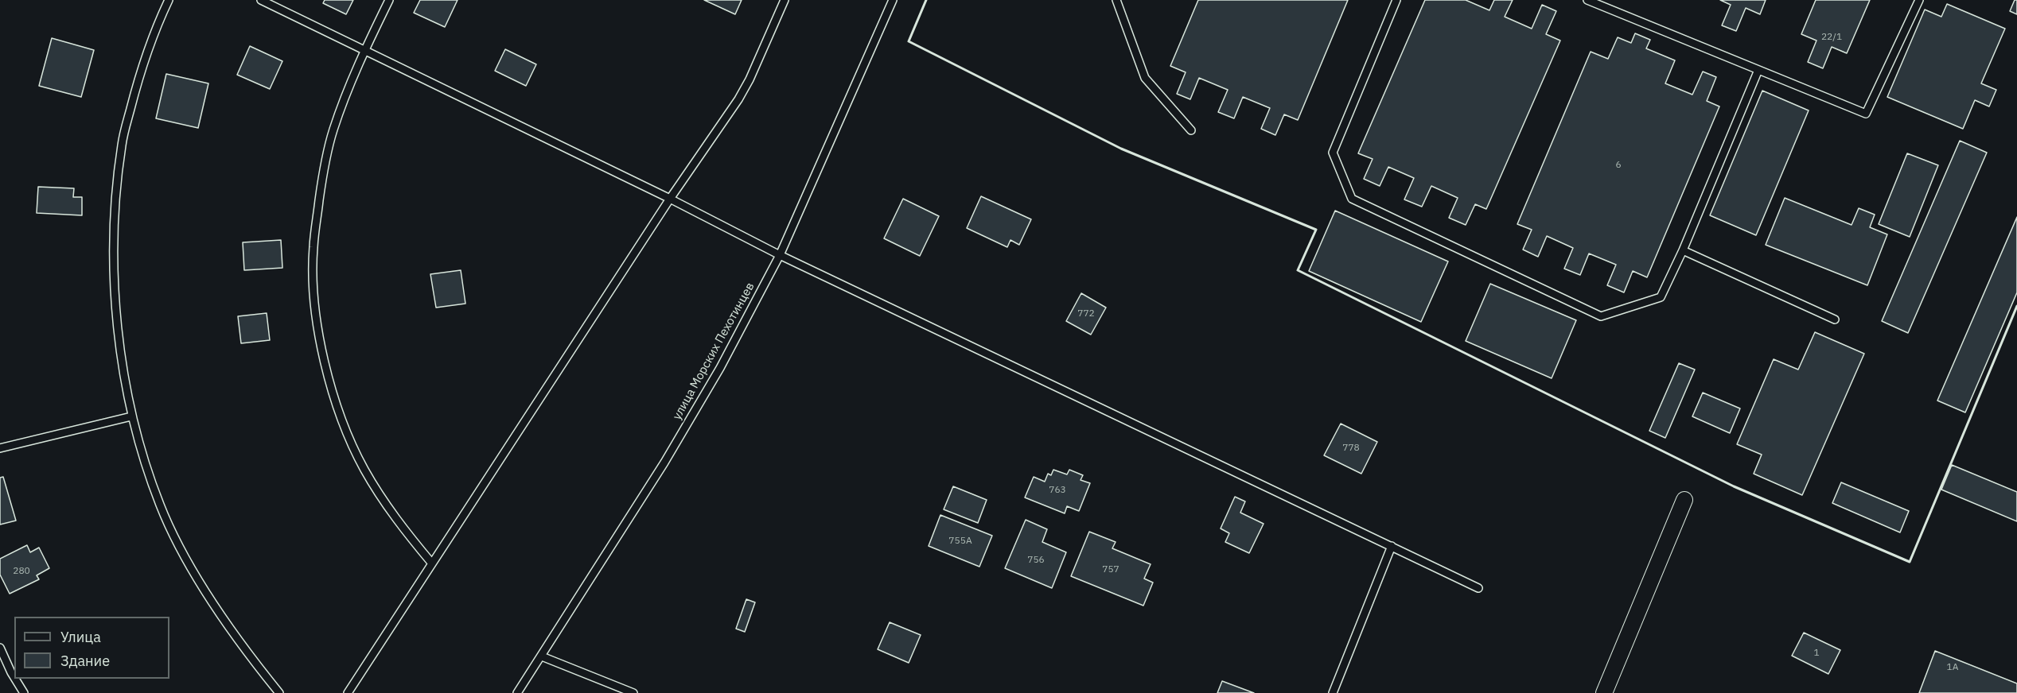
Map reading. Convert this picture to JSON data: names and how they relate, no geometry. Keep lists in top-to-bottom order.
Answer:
{
  "streets": {
    "lane": ["улица Морских Пехотинцев"]
  },
  "house_numbers": [
    "22/1",
    "6",
    "772",
    "778",
    "763",
    "755А",
    "756",
    "757",
    "280",
    "1",
    "1А"
  ],
  "legend": ["Улица", "Здание"]
}
